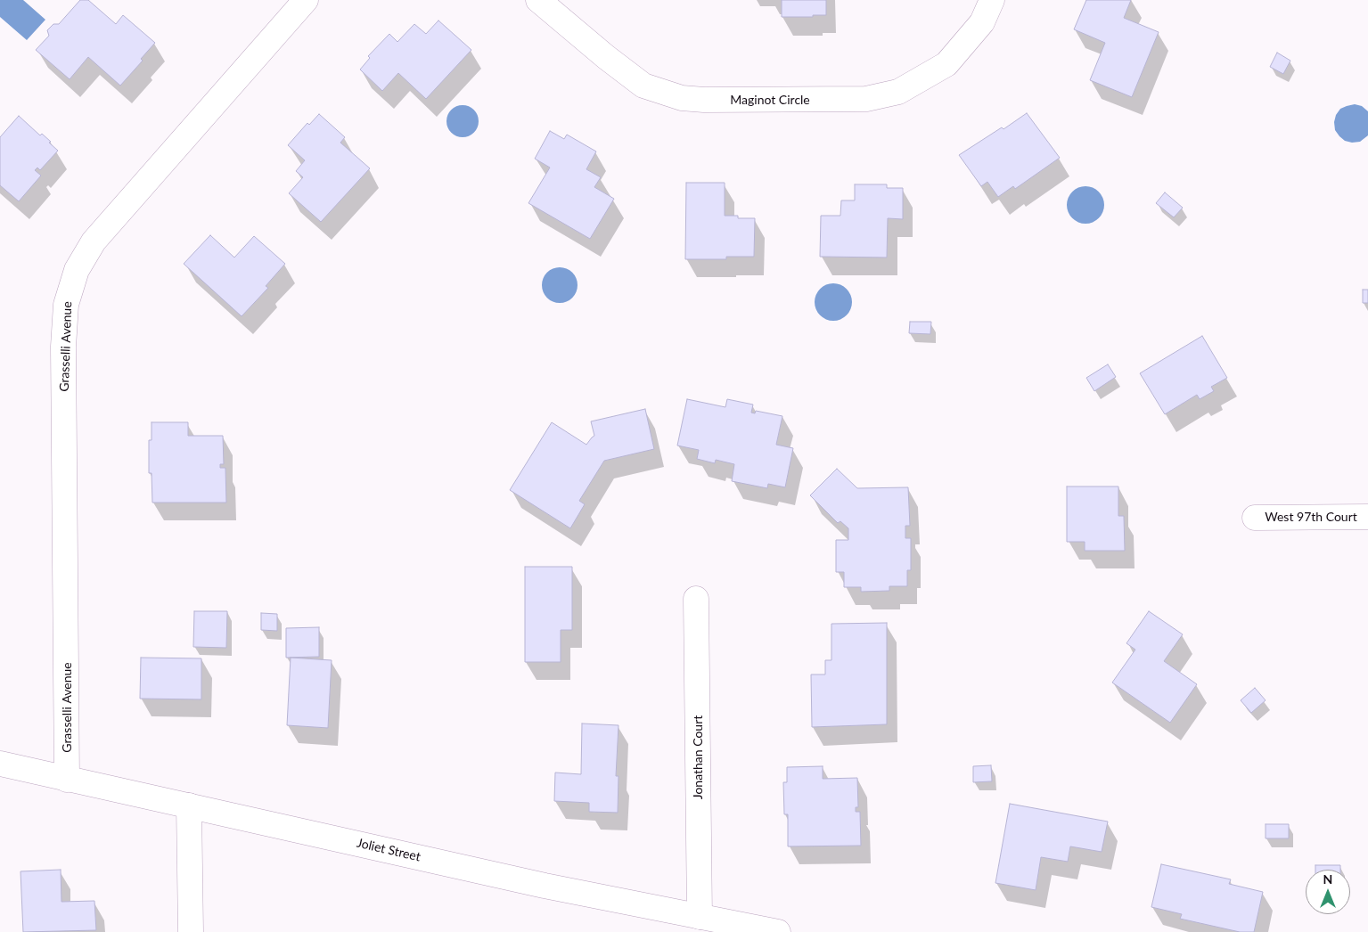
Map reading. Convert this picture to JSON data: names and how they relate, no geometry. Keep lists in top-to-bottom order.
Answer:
{
  "streets": {
    "street": [
      "Maginot Circle",
      "Grasselli Avenue",
      "West 97th Court",
      "Jonathan Court",
      "Joliet Street"
    ]
  },
  "crossings": [
    ["Grasselli Avenue", "Joliet Street"],
    ["Jonathan Court", "Joliet Street"]
  ],
  "north": "top"
}
